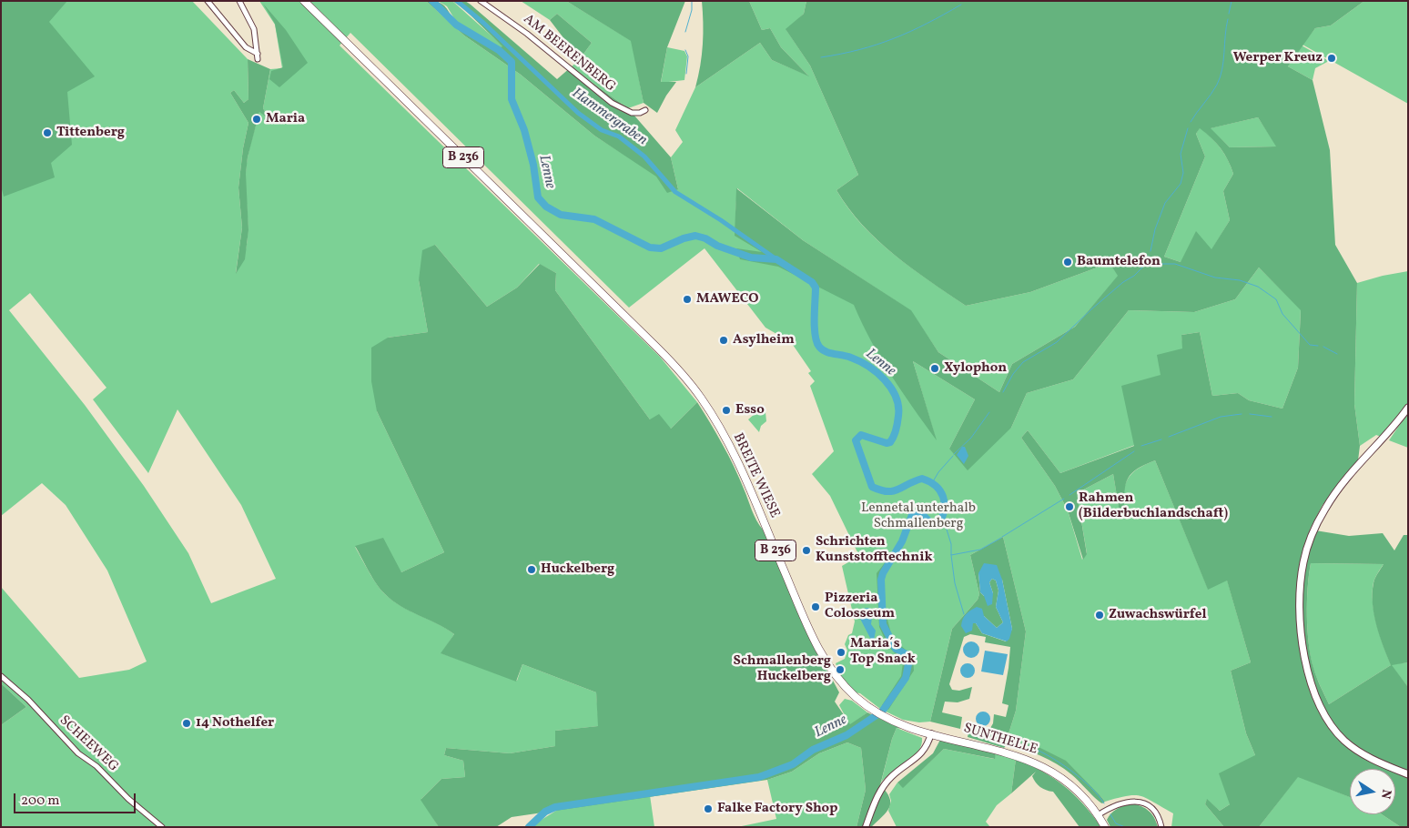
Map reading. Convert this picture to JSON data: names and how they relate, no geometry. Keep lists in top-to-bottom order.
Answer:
{
  "streets": {
    "main road": ["B 236", "BREITE WIESE", "SUNTHELLE"],
    "street": ["AM BEERENBERG", "SCHEEWEG"]
  },
  "crossings": [
    ["B 236", "SUNTHELLE"],
    ["BREITE WIESE", "SUNTHELLE"]
  ],
  "water": ["Hammergraben", "Lenne"],
  "parks": ["Lennetal unterhalb Schmallenberg"],
  "places": [
    "Werper Kreuz",
    "Maria",
    "Tittenberg",
    "Baumtelefon",
    "MAWECO",
    "Asylheim",
    "Xylophon",
    "Esso",
    "Rahmen (Bilderbuchlandschaft)",
    "Schrichten Kunststofftechnik",
    "Huckelberg",
    "Pizzeria Colosseum",
    "Zuwachswürfel",
    "Maria´s Top Snack",
    "Schmallenberg Huckelberg",
    "14 Nothelfer",
    "Falke Factory Shop"
  ],
  "scale_bar": "200 m",
  "north": "right"
}
